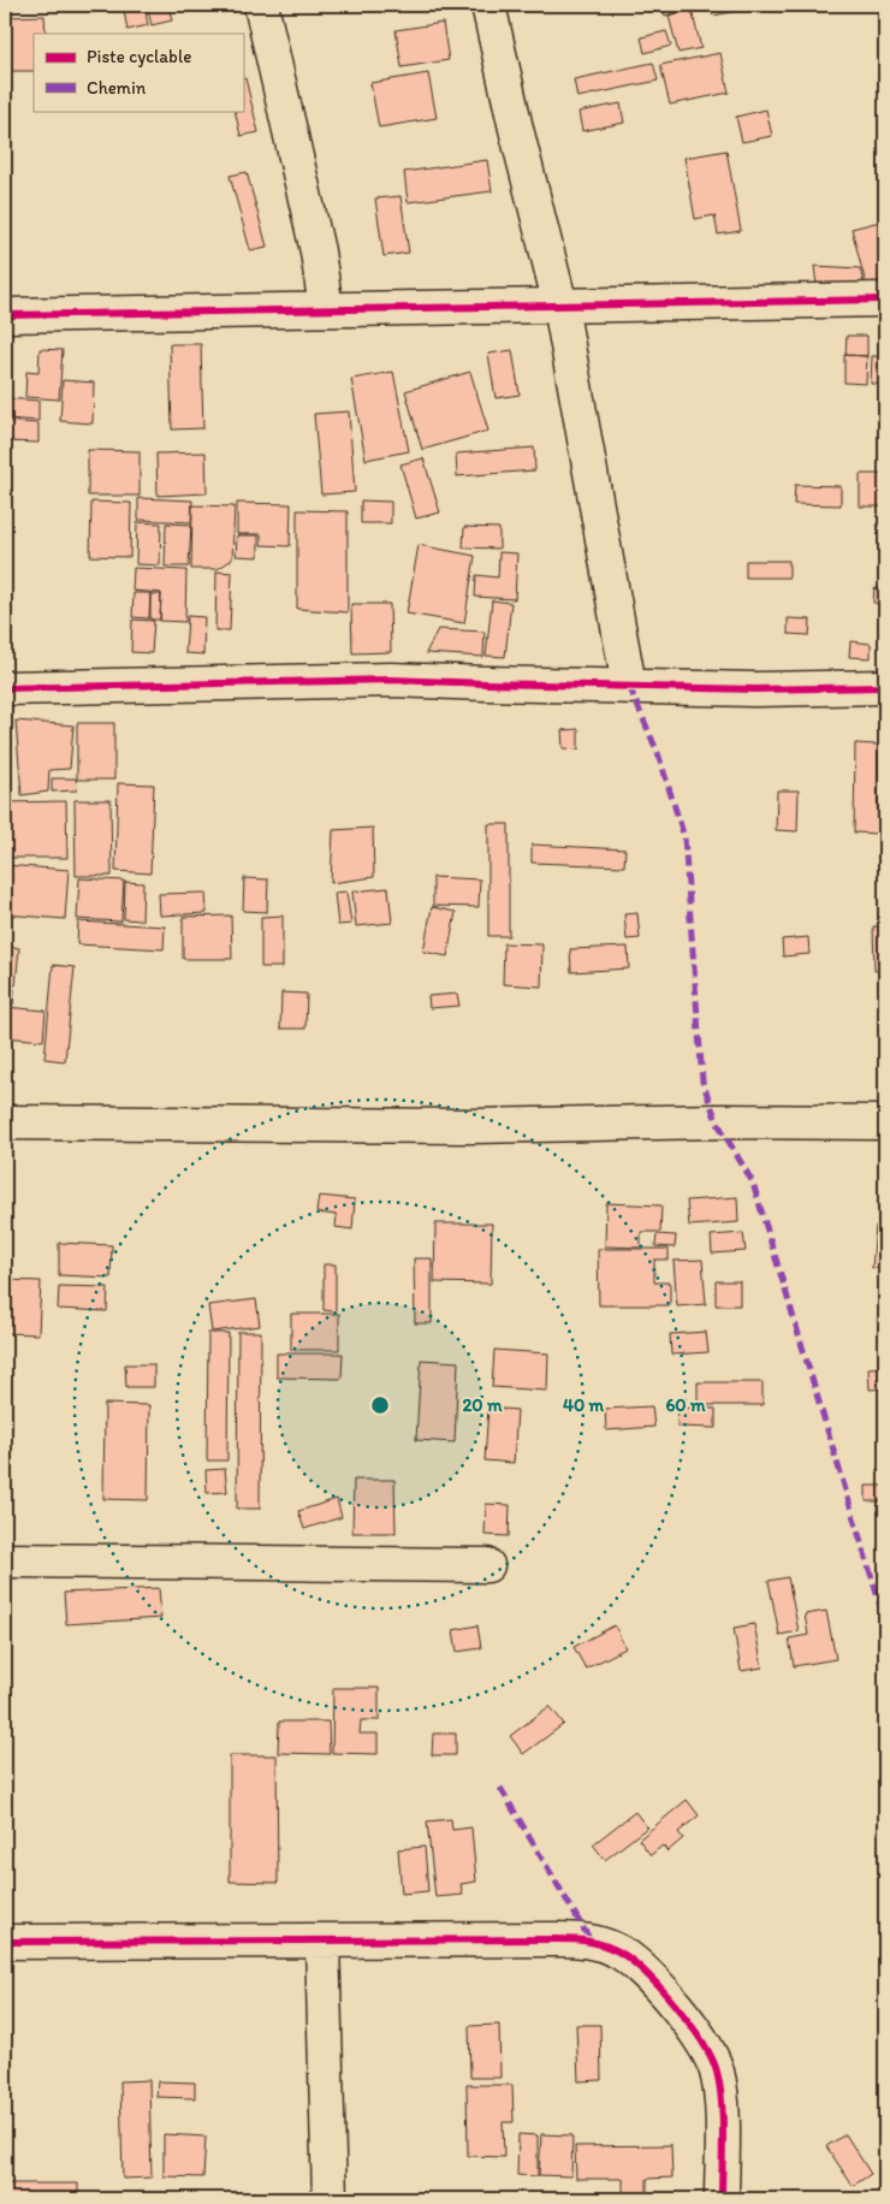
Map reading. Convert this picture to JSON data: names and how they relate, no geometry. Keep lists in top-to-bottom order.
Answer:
{
  "legend": ["Piste cyclable", "Chemin"],
  "rings": ["20 m", "40 m", "60 m"]
}
